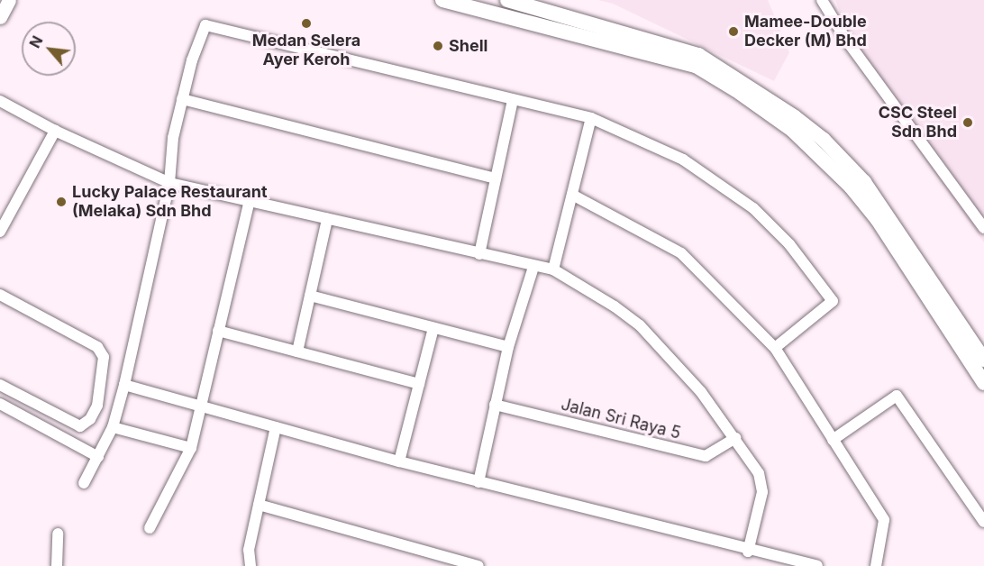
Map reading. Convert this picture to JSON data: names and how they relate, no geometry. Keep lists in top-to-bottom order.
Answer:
{
  "streets": {
    "street": ["Jalan Sri Raya 5"]
  },
  "places": [
    "Medan Selera Ayer Keroh",
    "Mamee-Double Decker (M) Bhd",
    "Shell",
    "CSC Steel Sdn Bhd",
    "Lucky Palace Restaurant (Melaka) Sdn Bhd"
  ],
  "north": "top left"
}
